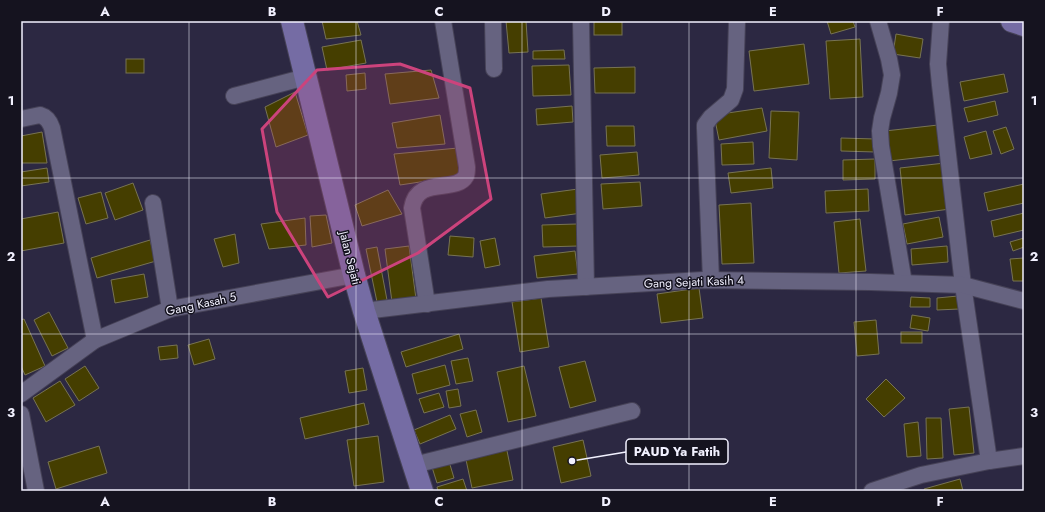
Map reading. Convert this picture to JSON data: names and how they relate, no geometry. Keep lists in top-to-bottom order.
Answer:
{
  "streets": {
    "main road": ["Jalan Sejati"],
    "street": ["Gang Sejati Kasih 4", "Gang Kasah 5"]
  },
  "crossings": [
    ["Jalan Sejati", "Gang Sejati Kasih 4"],
    ["Jalan Sejati", "Gang Kasah 5"]
  ],
  "places": ["PAUD Ya Fatih"],
  "grid": {
    "columns": [
      "A",
      "B",
      "C",
      "D",
      "E",
      "F"
    ],
    "rows": ["1", "2", "3"]
  }
}
